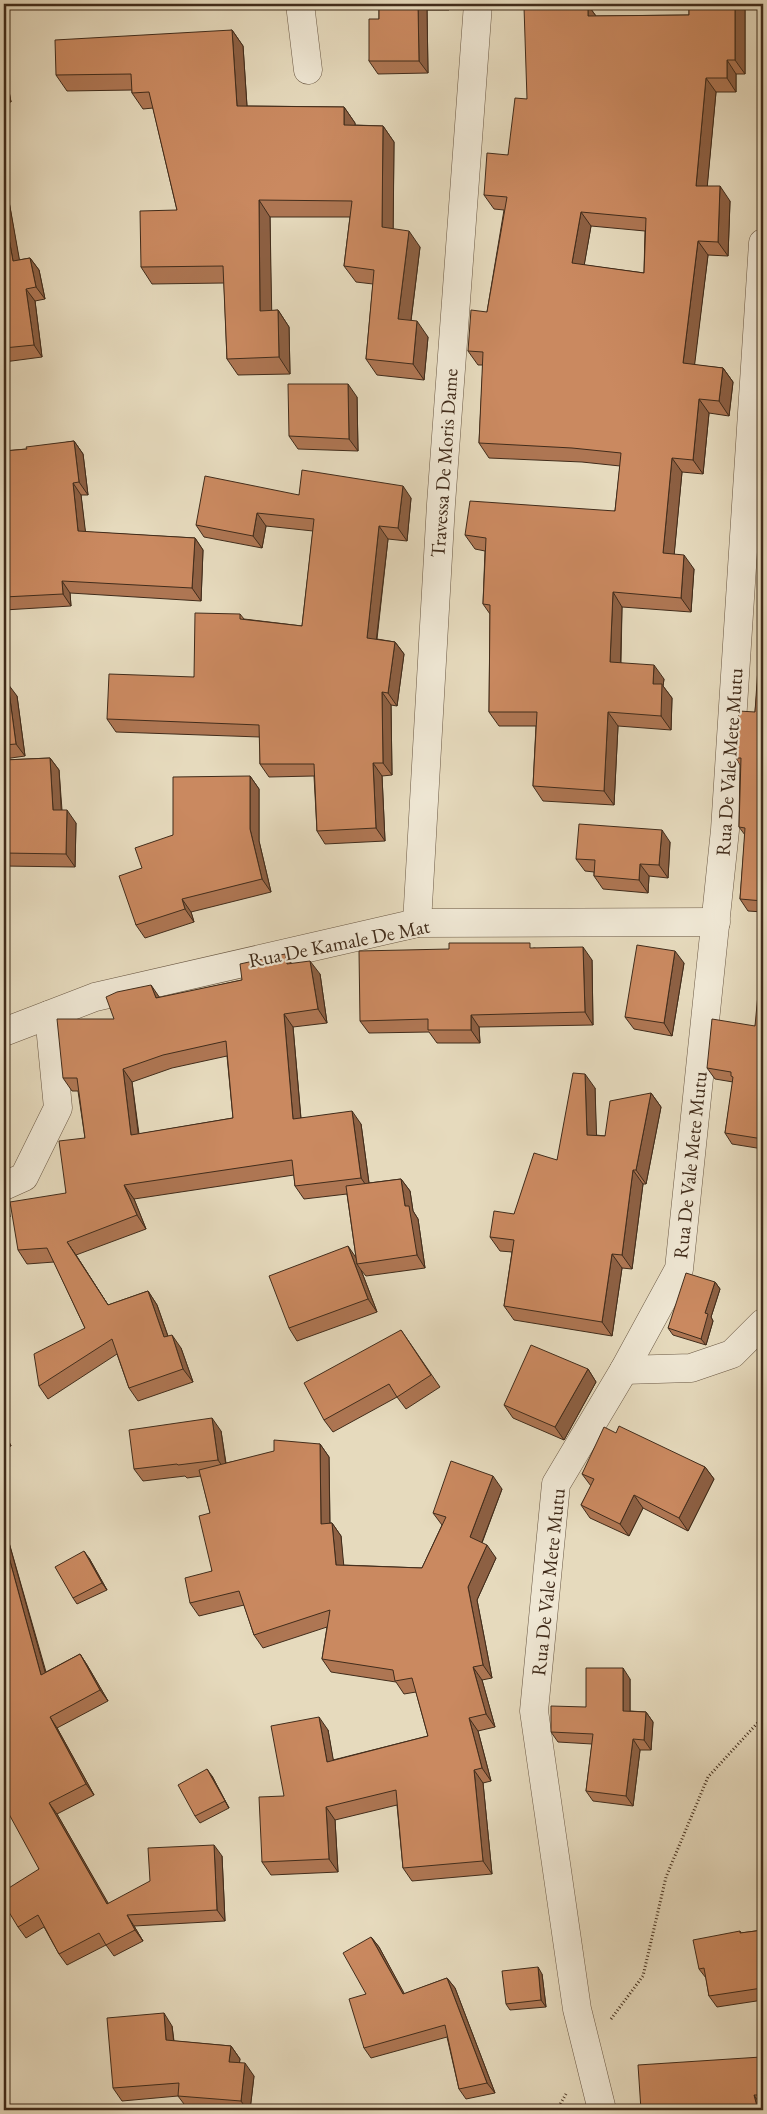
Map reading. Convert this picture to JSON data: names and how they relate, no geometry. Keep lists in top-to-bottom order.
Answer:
{
  "streets": {
    "street": ["Travessa De Moris Dame", "Rua De Vale Mete Mutu", "Rua De Kamale De Mat"]
  },
  "crossings": [
    ["Travessa De Moris Dame", "Rua De Kamale De Mat"],
    ["Rua De Vale Mete Mutu", "Rua De Kamale De Mat"]
  ]
}
